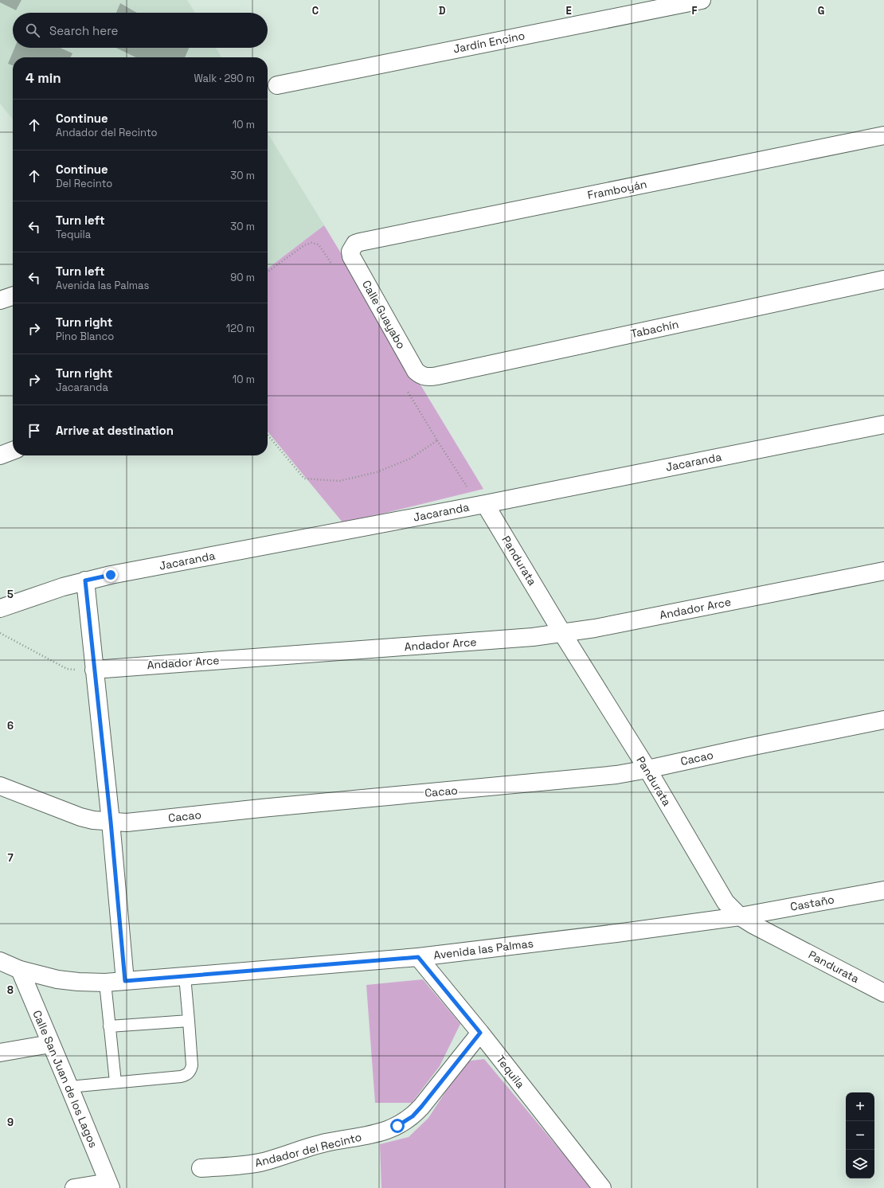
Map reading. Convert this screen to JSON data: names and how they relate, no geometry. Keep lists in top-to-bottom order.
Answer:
{
  "streets": {
    "street": [
      "Jardín Encino",
      "Framboyán",
      "Calle Guayabo",
      "Tabachín",
      "Jacaranda",
      "Pandurata",
      "Andador Arce",
      "Cacao",
      "Castaño",
      "Avenida las Palmas",
      "Tequila",
      "Calle San Juan de los Lagos",
      "Andador del Recinto"
    ]
  },
  "crossings": [
    ["Framboyán", "Calle Guayabo"],
    ["Calle Guayabo", "Tabachín"],
    ["Jacaranda", "Pandurata"],
    ["Pandurata", "Andador Arce"],
    ["Pandurata", "Cacao"],
    ["Pandurata", "Castaño"],
    ["Pandurata", "Avenida las Palmas"],
    ["Castaño", "Avenida las Palmas"],
    ["Avenida las Palmas", "Tequila"],
    ["Avenida las Palmas", "Calle San Juan de los Lagos"],
    ["Tequila", "Andador del Recinto"]
  ],
  "page": {
    "search": "Search here",
    "heading": ["4 min", "Walk · 290 m"],
    "list": [
      ["Continue", "Andador del Recinto", "10 m"],
      ["Continue", "Del Recinto", "30 m"],
      ["Turn left", "Tequila", "30 m"],
      ["Turn left", "Avenida las Palmas", "90 m"],
      ["Turn right", "Pino Blanco", "120 m"],
      ["Turn right", "Jacaranda", "10 m"],
      "Arrive at destination"
    ],
    "map_buttons": ["+", "−"]
  },
  "grid": {
    "columns": [
      "C",
      "D",
      "E",
      "F",
      "G"
    ],
    "rows": [
      "5",
      "6",
      "7",
      "8",
      "9"
    ]
  }
}
